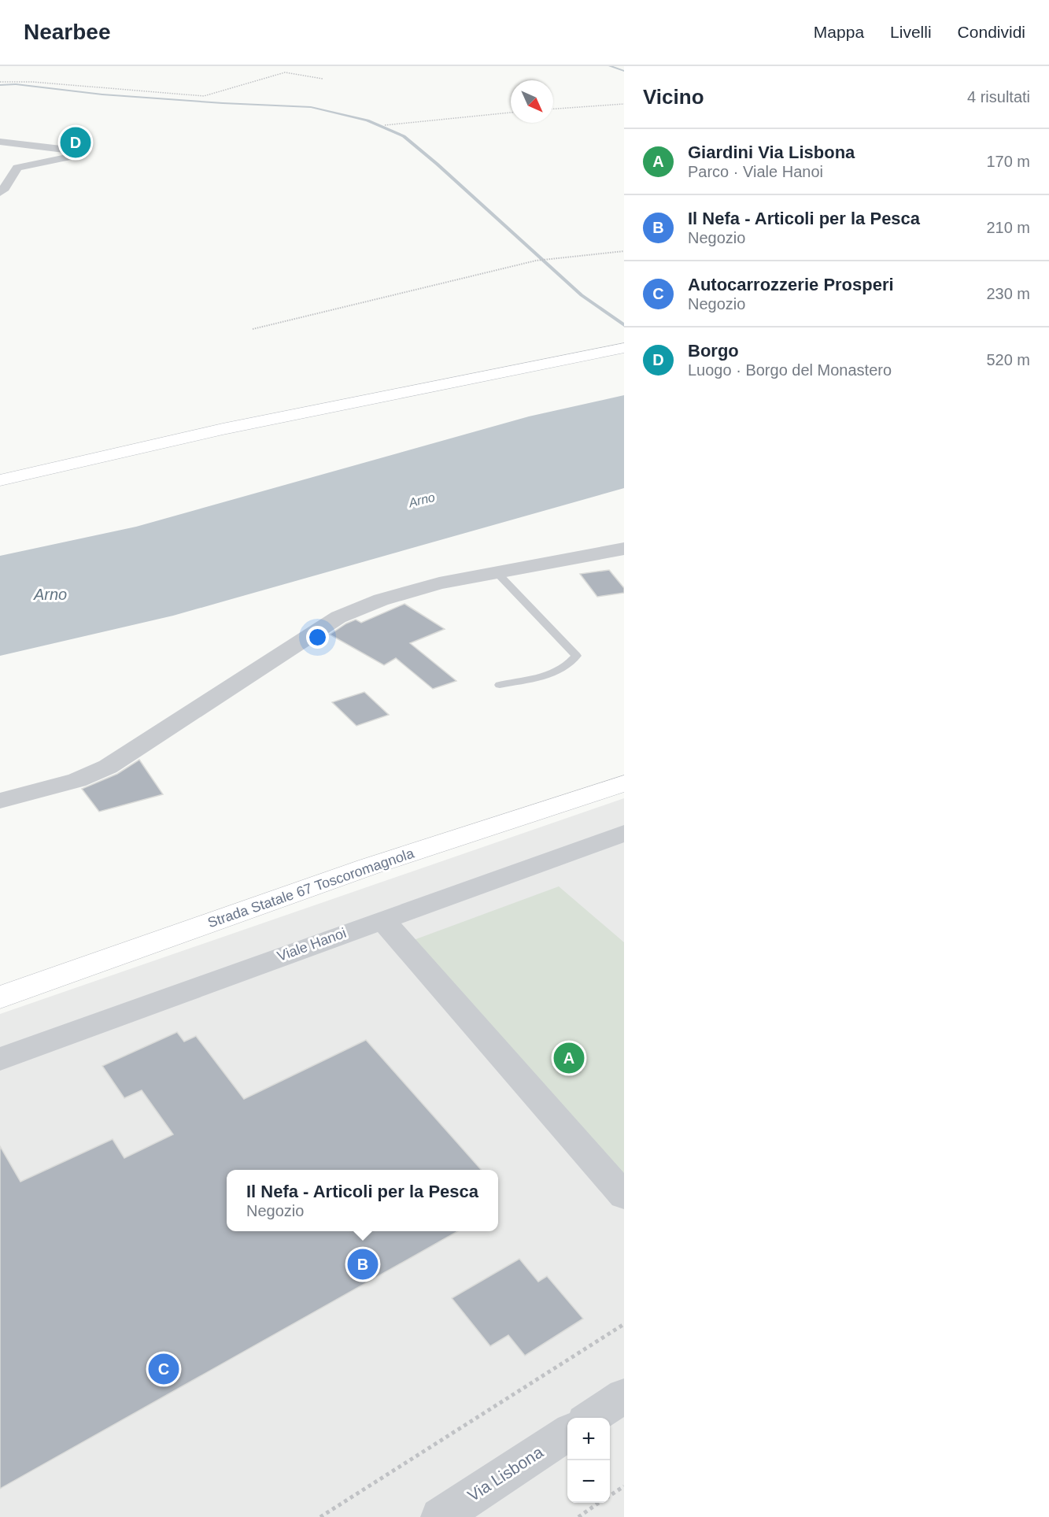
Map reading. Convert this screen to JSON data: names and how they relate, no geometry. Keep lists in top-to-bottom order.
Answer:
{
  "streets": {
    "main road": ["Strada Statale 67 Toscoromagnola"],
    "street": ["Viale Hanoi", "Via Lisbona"]
  },
  "water": ["Arno"],
  "north": "bottom right",
  "page": {
    "header": "Nearbee",
    "nav": ["Mappa", "Livelli", "Condividi"],
    "heading": ["Vicino", "4 risultati"],
    "pins": [
      "D",
      "A",
      "B",
      "C"
    ],
    "list": [
      {
        "mark": "A",
        "name": "Giardini Via Lisbona",
        "note": "Parco · Viale Hanoi",
        "value": "170 m"
      },
      {
        "mark": "B",
        "name": "Il Nefa - Articoli per la Pesca",
        "note": "Negozio",
        "value": "210 m"
      },
      {
        "mark": "C",
        "name": "Autocarrozzerie Prosperi",
        "note": "Negozio",
        "value": "230 m"
      },
      {
        "mark": "D",
        "name": "Borgo",
        "note": "Luogo · Borgo del Monastero",
        "value": "520 m"
      }
    ],
    "popup": ["Il Nefa - Articoli per la Pesca", "Negozio"],
    "map_buttons": ["+", "−"]
  }
}
